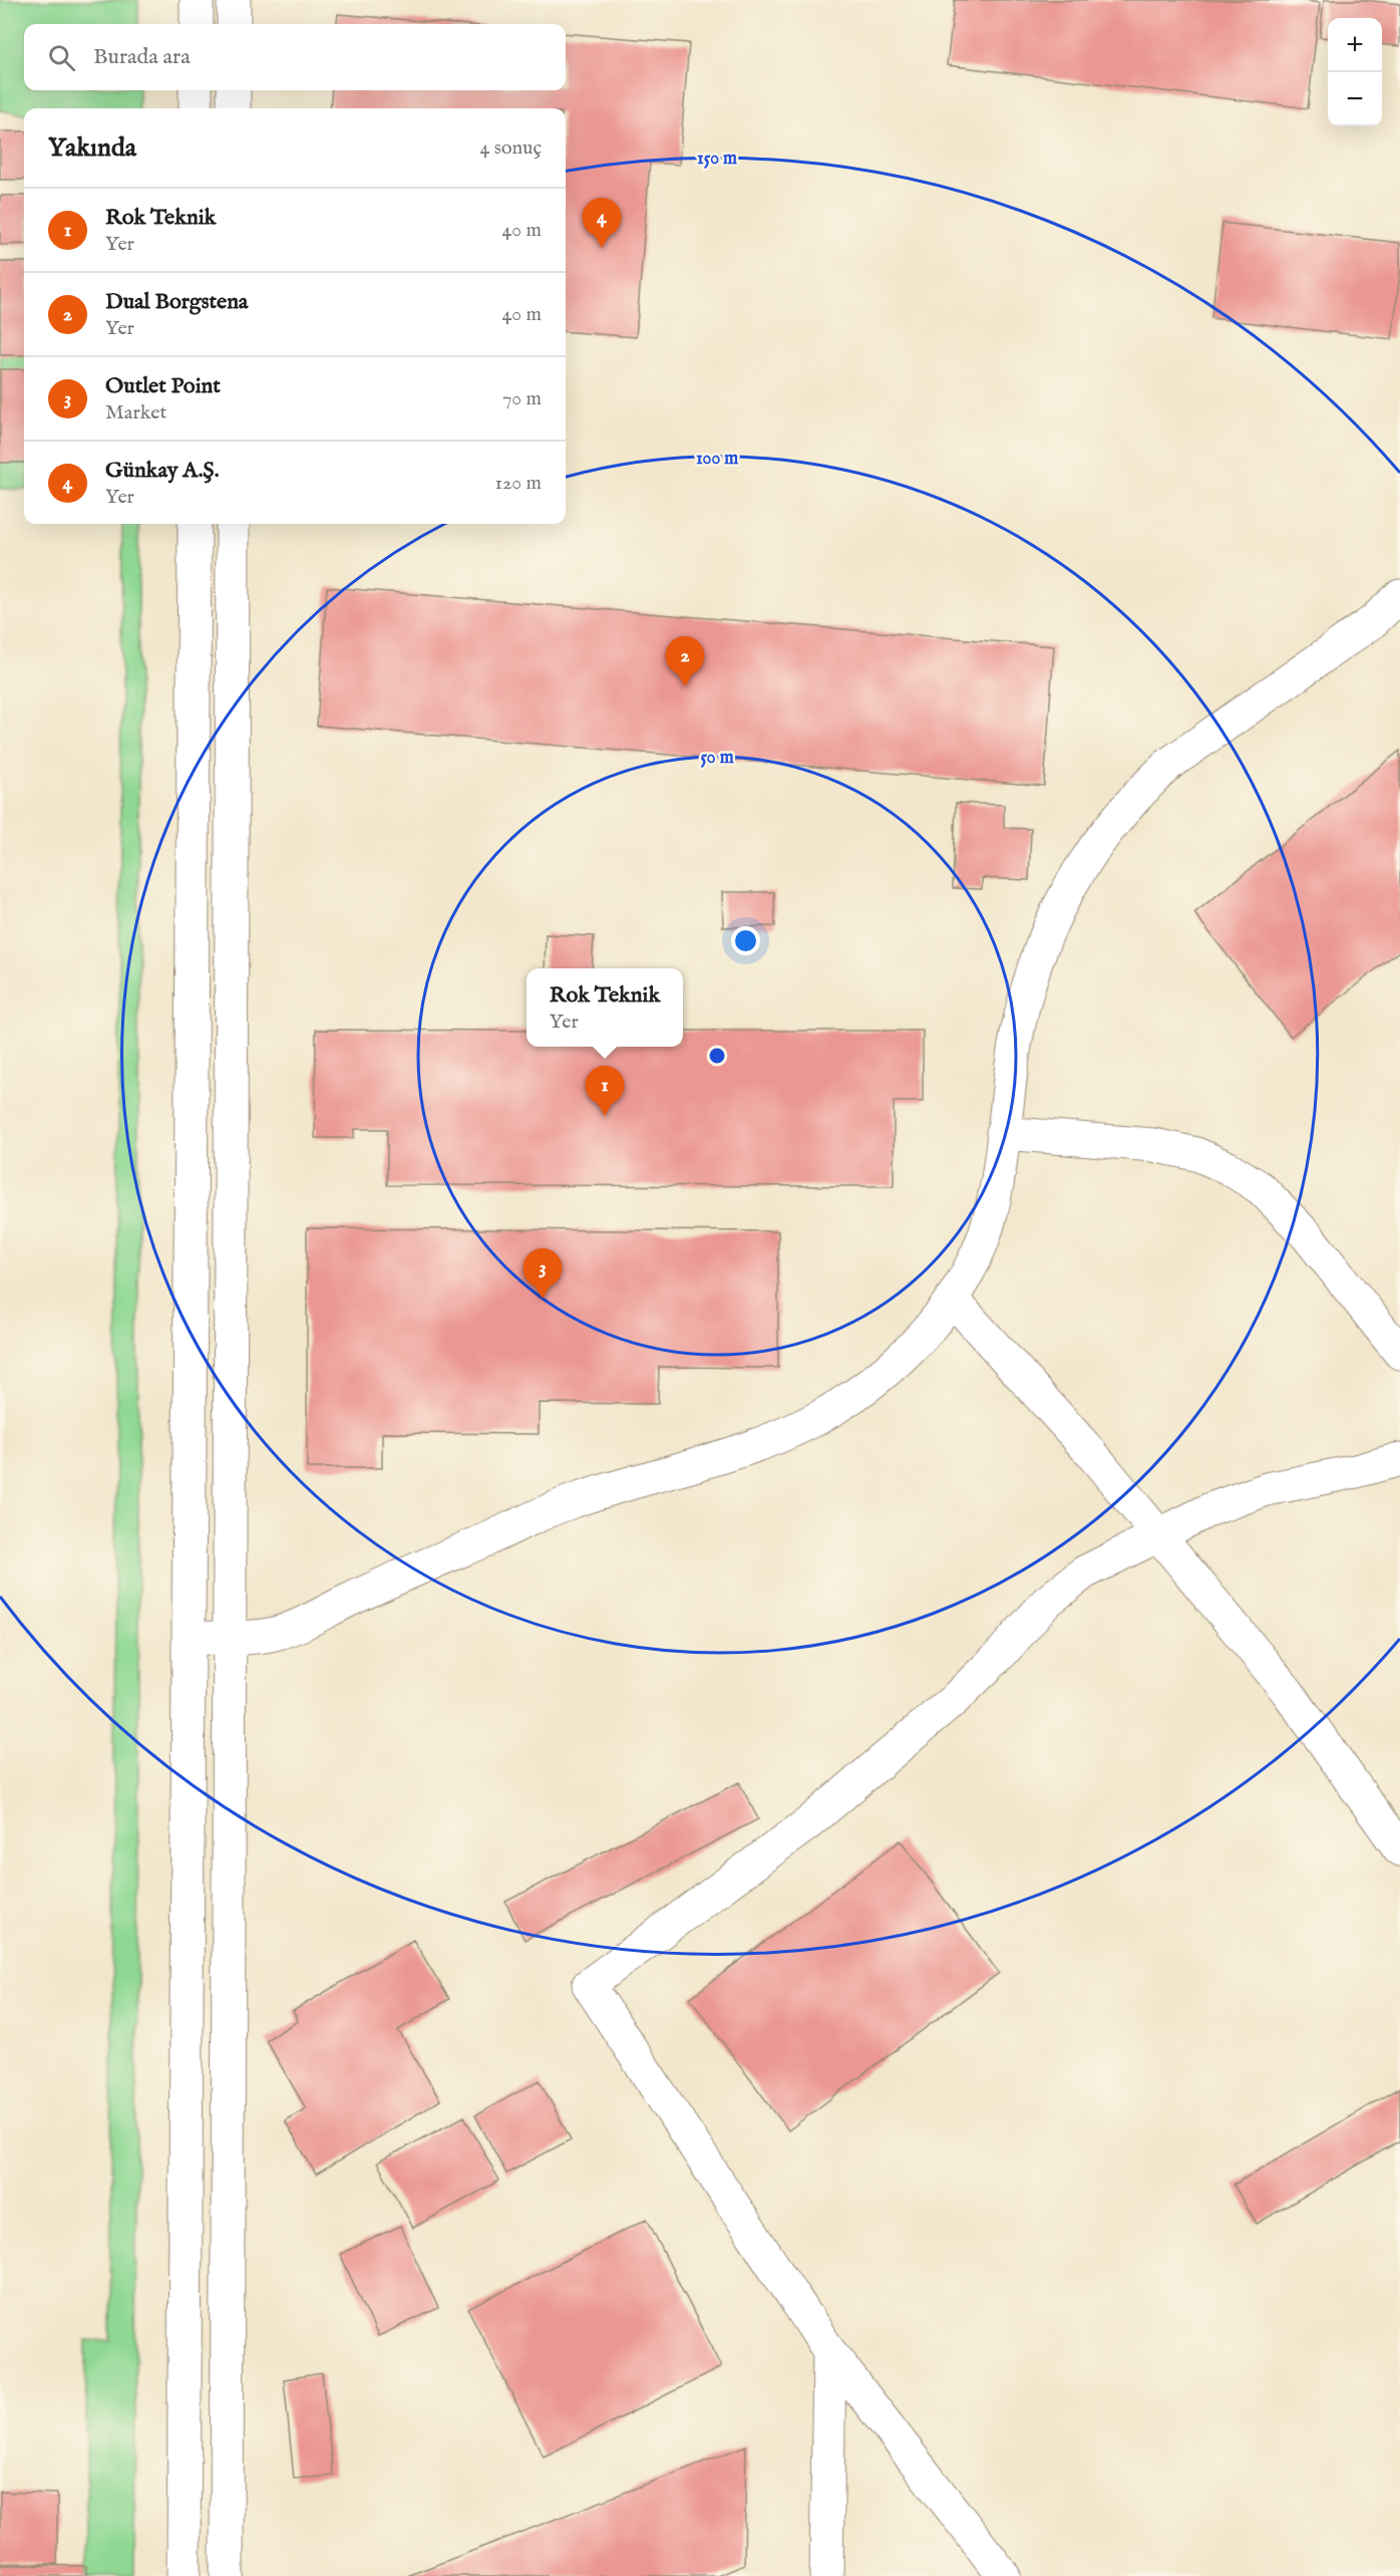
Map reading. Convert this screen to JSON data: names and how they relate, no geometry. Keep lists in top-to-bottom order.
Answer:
{
  "page": {
    "map_buttons": ["+", "−"],
    "search": "Burada ara",
    "heading": ["Yakında", "4 sonuç"],
    "list": [
      {
        "mark": "1",
        "name": "Rok Teknik",
        "note": "Yer",
        "value": "40 m"
      },
      {
        "mark": "2",
        "name": "Dual Borgstena",
        "note": "Yer",
        "value": "40 m"
      },
      {
        "mark": "3",
        "name": "Outlet Point",
        "note": "Market",
        "value": "70 m"
      },
      {
        "mark": "4",
        "name": "Günkay A.Ş.",
        "note": "Yer",
        "value": "120 m"
      }
    ],
    "pins": [
      "4",
      "2",
      "1",
      "3"
    ],
    "popup": ["Rok Teknik", "Yer"]
  },
  "rings": ["150 m", "100 m", "50 m"]
}
